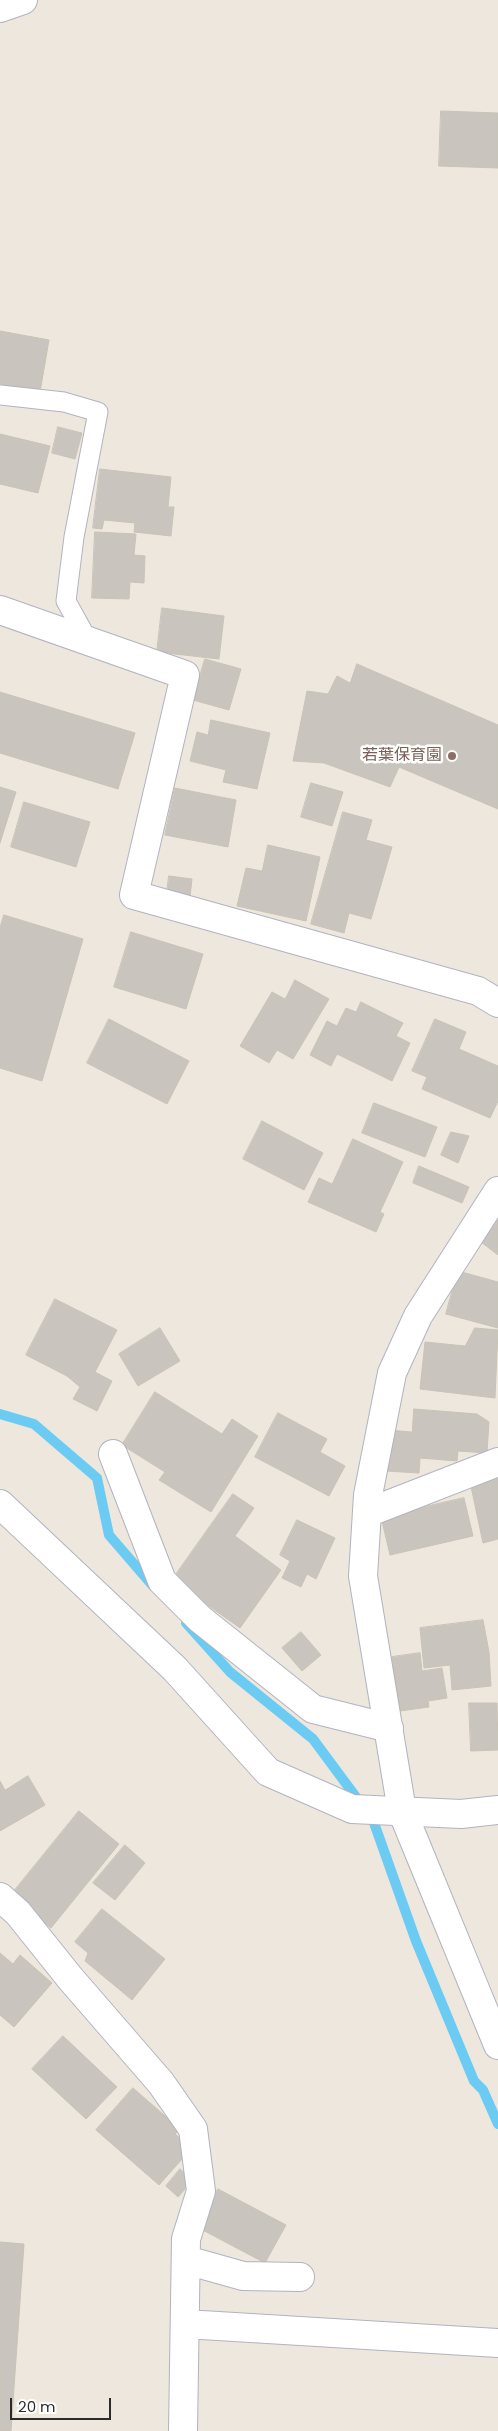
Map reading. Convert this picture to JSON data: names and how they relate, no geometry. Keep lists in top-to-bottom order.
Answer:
{
  "places": ["若葉保育園"],
  "scale_bar": "20 m"
}
